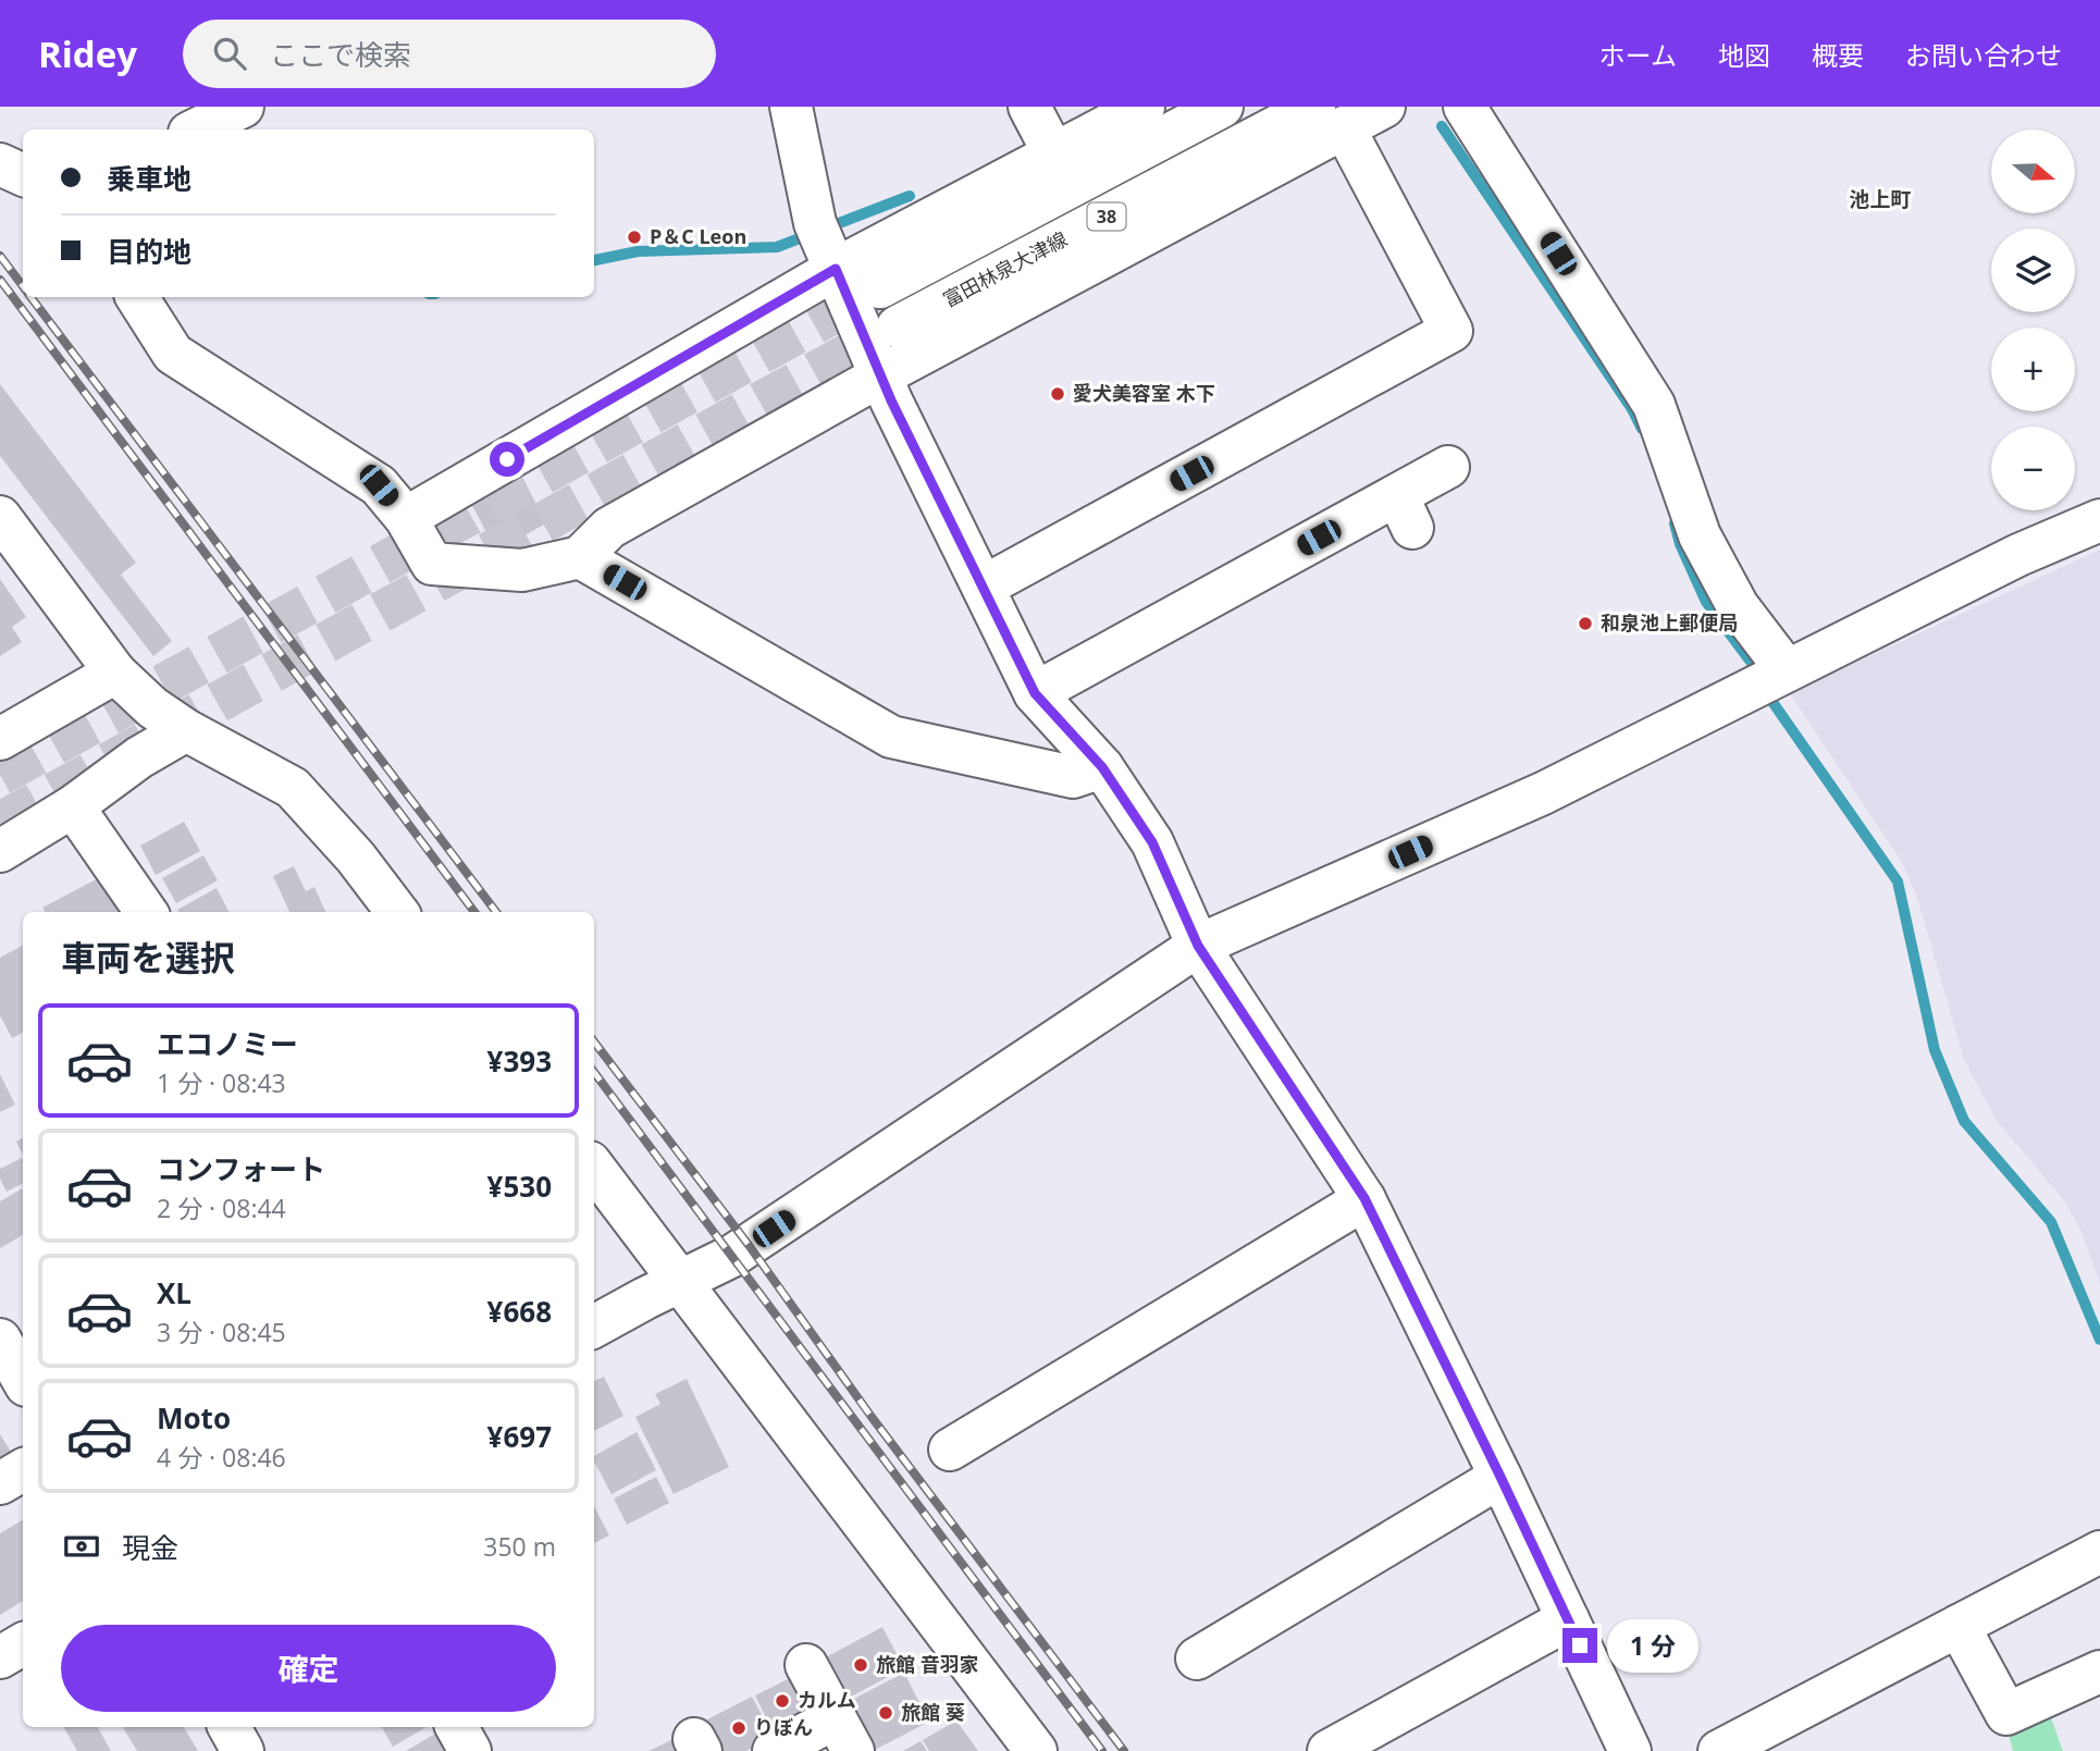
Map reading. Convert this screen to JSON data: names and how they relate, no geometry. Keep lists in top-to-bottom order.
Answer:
{
  "streets": {
    "street": ["38", "富田林泉大津線"]
  },
  "districts": ["池上町"],
  "places": [
    "P＆C Leon",
    "愛犬美容室 木下",
    "和泉池上郵便局",
    "旅館 音羽家",
    "カルム",
    "旅館 葵",
    "りぼん"
  ],
  "north": "right",
  "page": {
    "header": "Ridey",
    "search": "ここで検索",
    "nav": [
      "ホーム",
      "地図",
      "概要",
      "お問い合わせ"
    ],
    "map_buttons": ["+", "−"],
    "banner": ["乗車地", "目的地"],
    "heading": "車両を選択",
    "list": [
      {
        "name": "エコノミー",
        "note": "1 分 · 08:43",
        "value": "¥393"
      },
      {
        "name": "コンフォート",
        "note": "2 分 · 08:44",
        "value": "¥530"
      },
      {
        "name": "XL",
        "note": "3 分 · 08:45",
        "value": "¥668"
      },
      {
        "name": "Moto",
        "note": "4 分 · 08:46",
        "value": "¥697"
      }
    ],
    "pay": ["現金", "350 m"],
    "buttons": "確定",
    "bubble": "1 分"
  }
}
